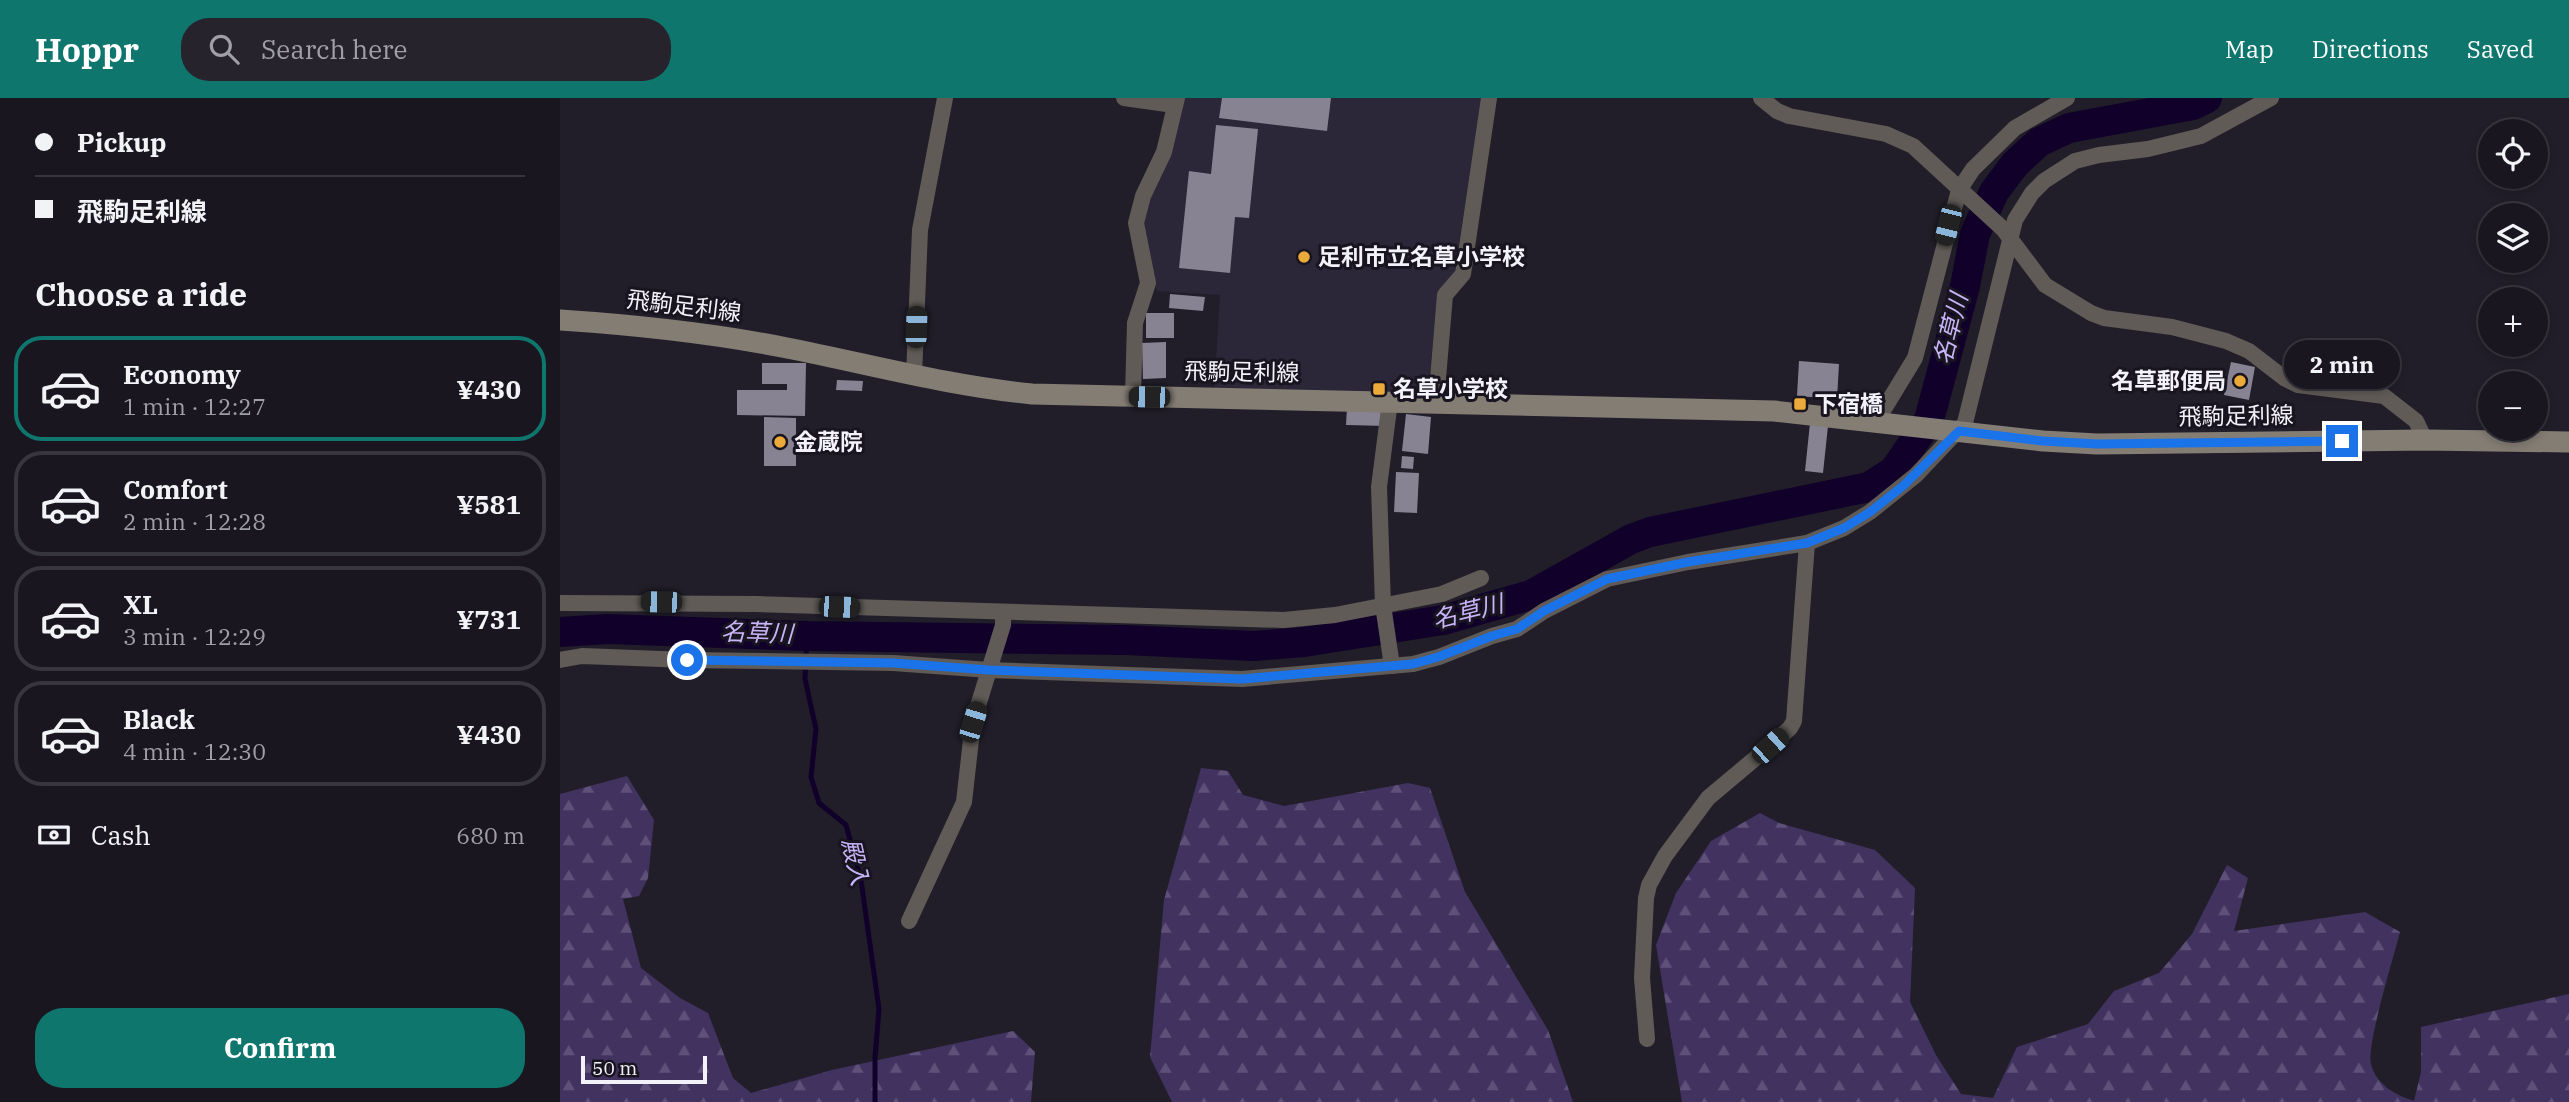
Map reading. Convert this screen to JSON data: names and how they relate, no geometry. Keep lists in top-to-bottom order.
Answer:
{
  "streets": {
    "main road": ["飛駒足利線"]
  },
  "water": ["名草川", "殿入"],
  "places": {
    "other": ["足利市立名草小学校", "名草郵便局", "金蔵院"],
    "transit": ["名草小学校", "下宿橋"]
  },
  "scale_bar": "50 m",
  "page": {
    "header": "Hoppr",
    "search": "Search here",
    "nav": ["Map", "Directions", "Saved"],
    "banner": ["Pickup", "飛駒足利線"],
    "map_buttons": ["+", "−"],
    "heading": "Choose a ride",
    "list": [
      {
        "name": "Economy",
        "note": "1 min · 12:27",
        "value": "¥430"
      },
      {
        "name": "Comfort",
        "note": "2 min · 12:28",
        "value": "¥581"
      },
      {
        "name": "XL",
        "note": "3 min · 12:29",
        "value": "¥731"
      },
      {
        "name": "Black",
        "note": "4 min · 12:30",
        "value": "¥430"
      }
    ],
    "bubble": "2 min",
    "pay": ["Cash", "680 m"],
    "buttons": "Confirm",
    "scale": "50 m"
  }
}
